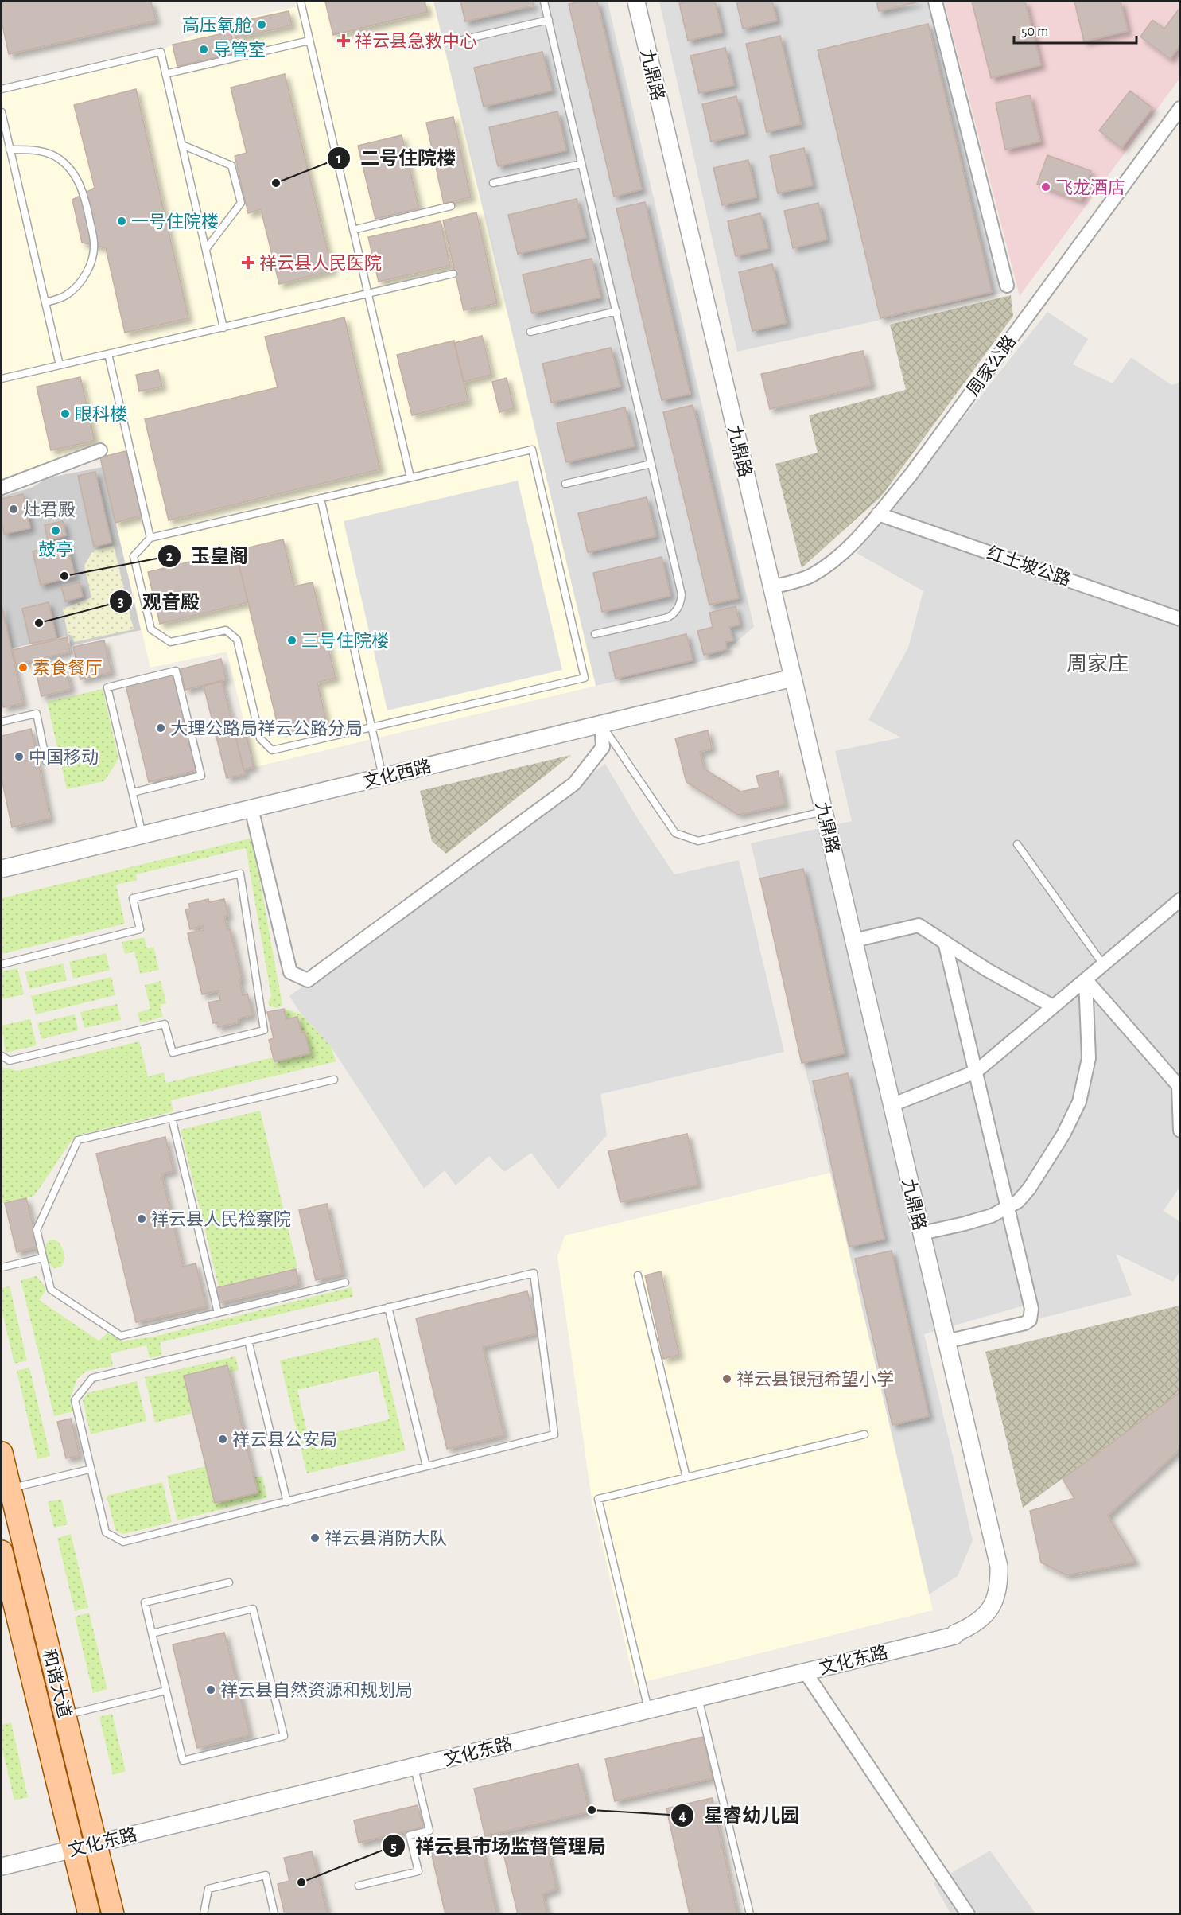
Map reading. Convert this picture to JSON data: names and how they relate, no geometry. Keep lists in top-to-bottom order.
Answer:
{
  "streets": {
    "main road": ["和谐大道"],
    "street": [
      "九鼎路",
      "周家公路",
      "红土坡公路",
      "文化西路",
      "文化东路"
    ]
  },
  "crossings": [
    ["九鼎路", "周家公路"],
    ["九鼎路", "文化西路"],
    ["九鼎路", "文化东路"],
    ["周家公路", "红土坡公路"],
    ["文化东路", "和谐大道"]
  ],
  "districts": ["周家庄"],
  "places": {
    "other": [
      "高压氧舱",
      "导管室",
      "二号住院楼",
      "飞龙酒店",
      "一号住院楼",
      "眼科楼",
      "灶君殿",
      "鼓亭",
      "玉皇阁",
      "观音殿",
      "三号住院楼",
      "素食餐厅",
      "大理公路局祥云公路分局",
      "中国移动",
      "祥云县人民检察院",
      "祥云县银冠希望小学",
      "祥云县公安局",
      "祥云县消防大队",
      "祥云县自然资源和规划局",
      "星睿幼儿园",
      "祥云县市场监督管理局"
    ],
    "health": ["祥云县急救中心", "祥云县人民医院"]
  },
  "scale_bar": "50 m"
}
